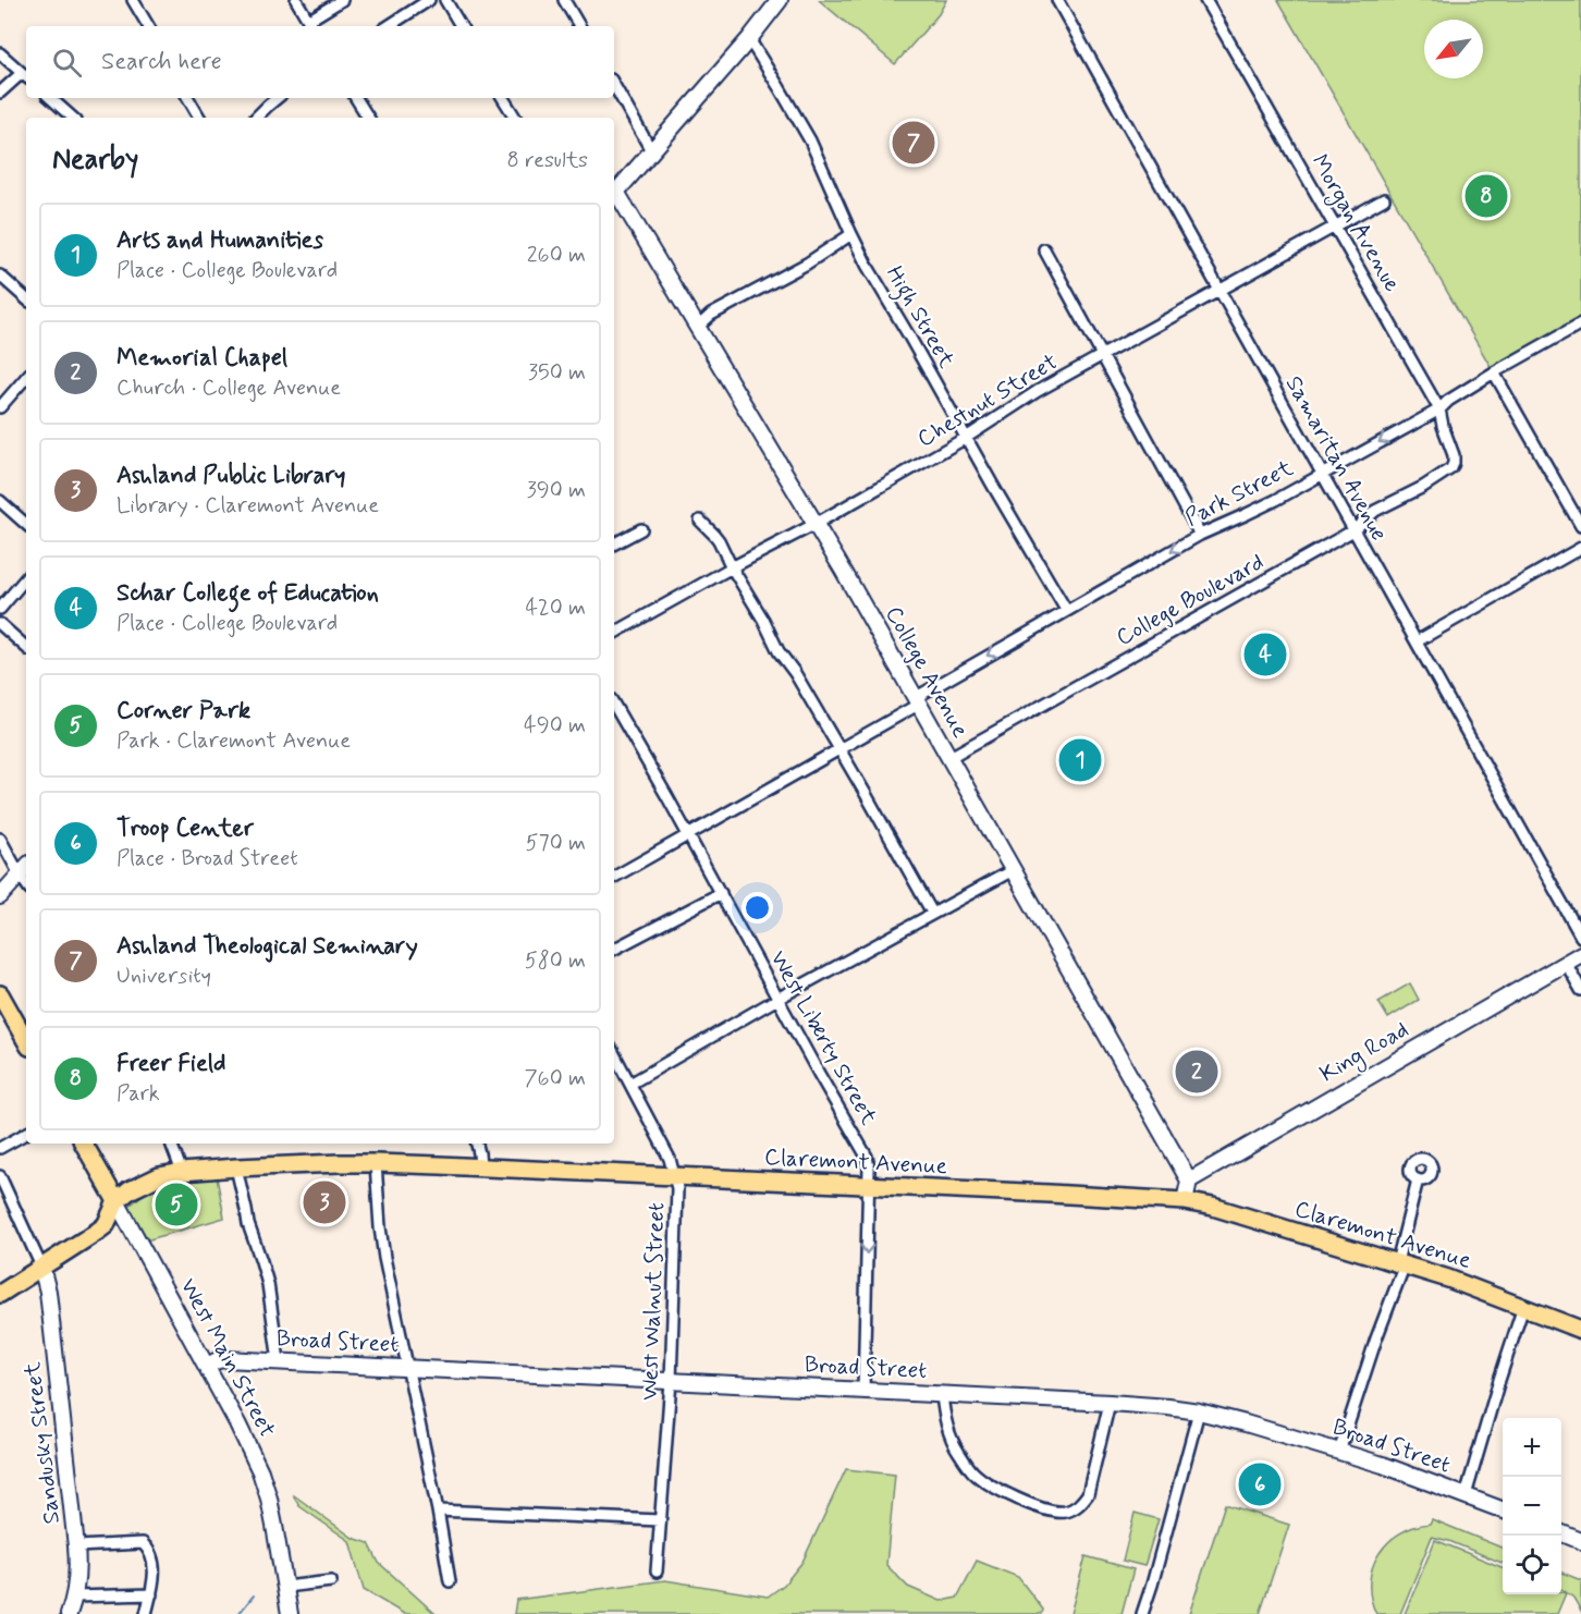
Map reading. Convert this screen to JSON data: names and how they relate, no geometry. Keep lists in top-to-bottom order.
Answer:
{
  "streets": {
    "main road": ["Claremont Avenue", "West Main Street"],
    "street": [
      "Morgan Avenue",
      "High Street",
      "Chestnut Street",
      "Samaritan Avenue",
      "Park Street",
      "College Boulevard",
      "College Avenue",
      "West Liberty Street",
      "King Road",
      "West Walnut Street",
      "Broad Street",
      "Sandusky Street"
    ]
  },
  "crossings": [
    ["Morgan Avenue", "Chestnut Street"],
    ["Morgan Avenue", "Park Street"],
    ["Morgan Avenue", "College Boulevard"],
    ["High Street", "Chestnut Street"],
    ["High Street", "Park Street"],
    ["Chestnut Street", "Samaritan Avenue"],
    ["Chestnut Street", "College Avenue"],
    ["Samaritan Avenue", "Park Street"],
    ["Samaritan Avenue", "College Boulevard"],
    ["Park Street", "College Avenue"],
    ["Park Street", "West Liberty Street"],
    ["College Boulevard", "College Avenue"],
    ["College Avenue", "King Road"],
    ["West Liberty Street", "Claremont Avenue"],
    ["West Liberty Street", "Broad Street"],
    ["Claremont Avenue", "West Walnut Street"],
    ["Claremont Avenue", "West Main Street"],
    ["West Walnut Street", "Broad Street"],
    ["Broad Street", "West Main Street"]
  ],
  "one_way": ["Park Street"],
  "north": "bottom left",
  "page": {
    "search": "Search here",
    "heading": ["Nearby", "8 results"],
    "pins": [
      "7",
      "8",
      "4",
      "1",
      "2",
      "3",
      "5",
      "6"
    ],
    "list": [
      {
        "mark": "1",
        "name": "Arts and Humanities",
        "note": "Place · College Boulevard",
        "value": "260 m"
      },
      {
        "mark": "2",
        "name": "Memorial Chapel",
        "note": "Church · College Avenue",
        "value": "350 m"
      },
      {
        "mark": "3",
        "name": "Ashland Public Library",
        "note": "Library · Claremont Avenue",
        "value": "390 m"
      },
      {
        "mark": "4",
        "name": "Schar College of Education",
        "note": "Place · College Boulevard",
        "value": "420 m"
      },
      {
        "mark": "5",
        "name": "Corner Park",
        "note": "Park · Claremont Avenue",
        "value": "490 m"
      },
      {
        "mark": "6",
        "name": "Troop Center",
        "note": "Place · Broad Street",
        "value": "570 m"
      },
      {
        "mark": "7",
        "name": "Ashland Theological Seminary",
        "note": "University",
        "value": "580 m"
      },
      {
        "mark": "8",
        "name": "Freer Field",
        "note": "Park",
        "value": "760 m"
      }
    ],
    "map_buttons": ["+", "−"]
  }
}
